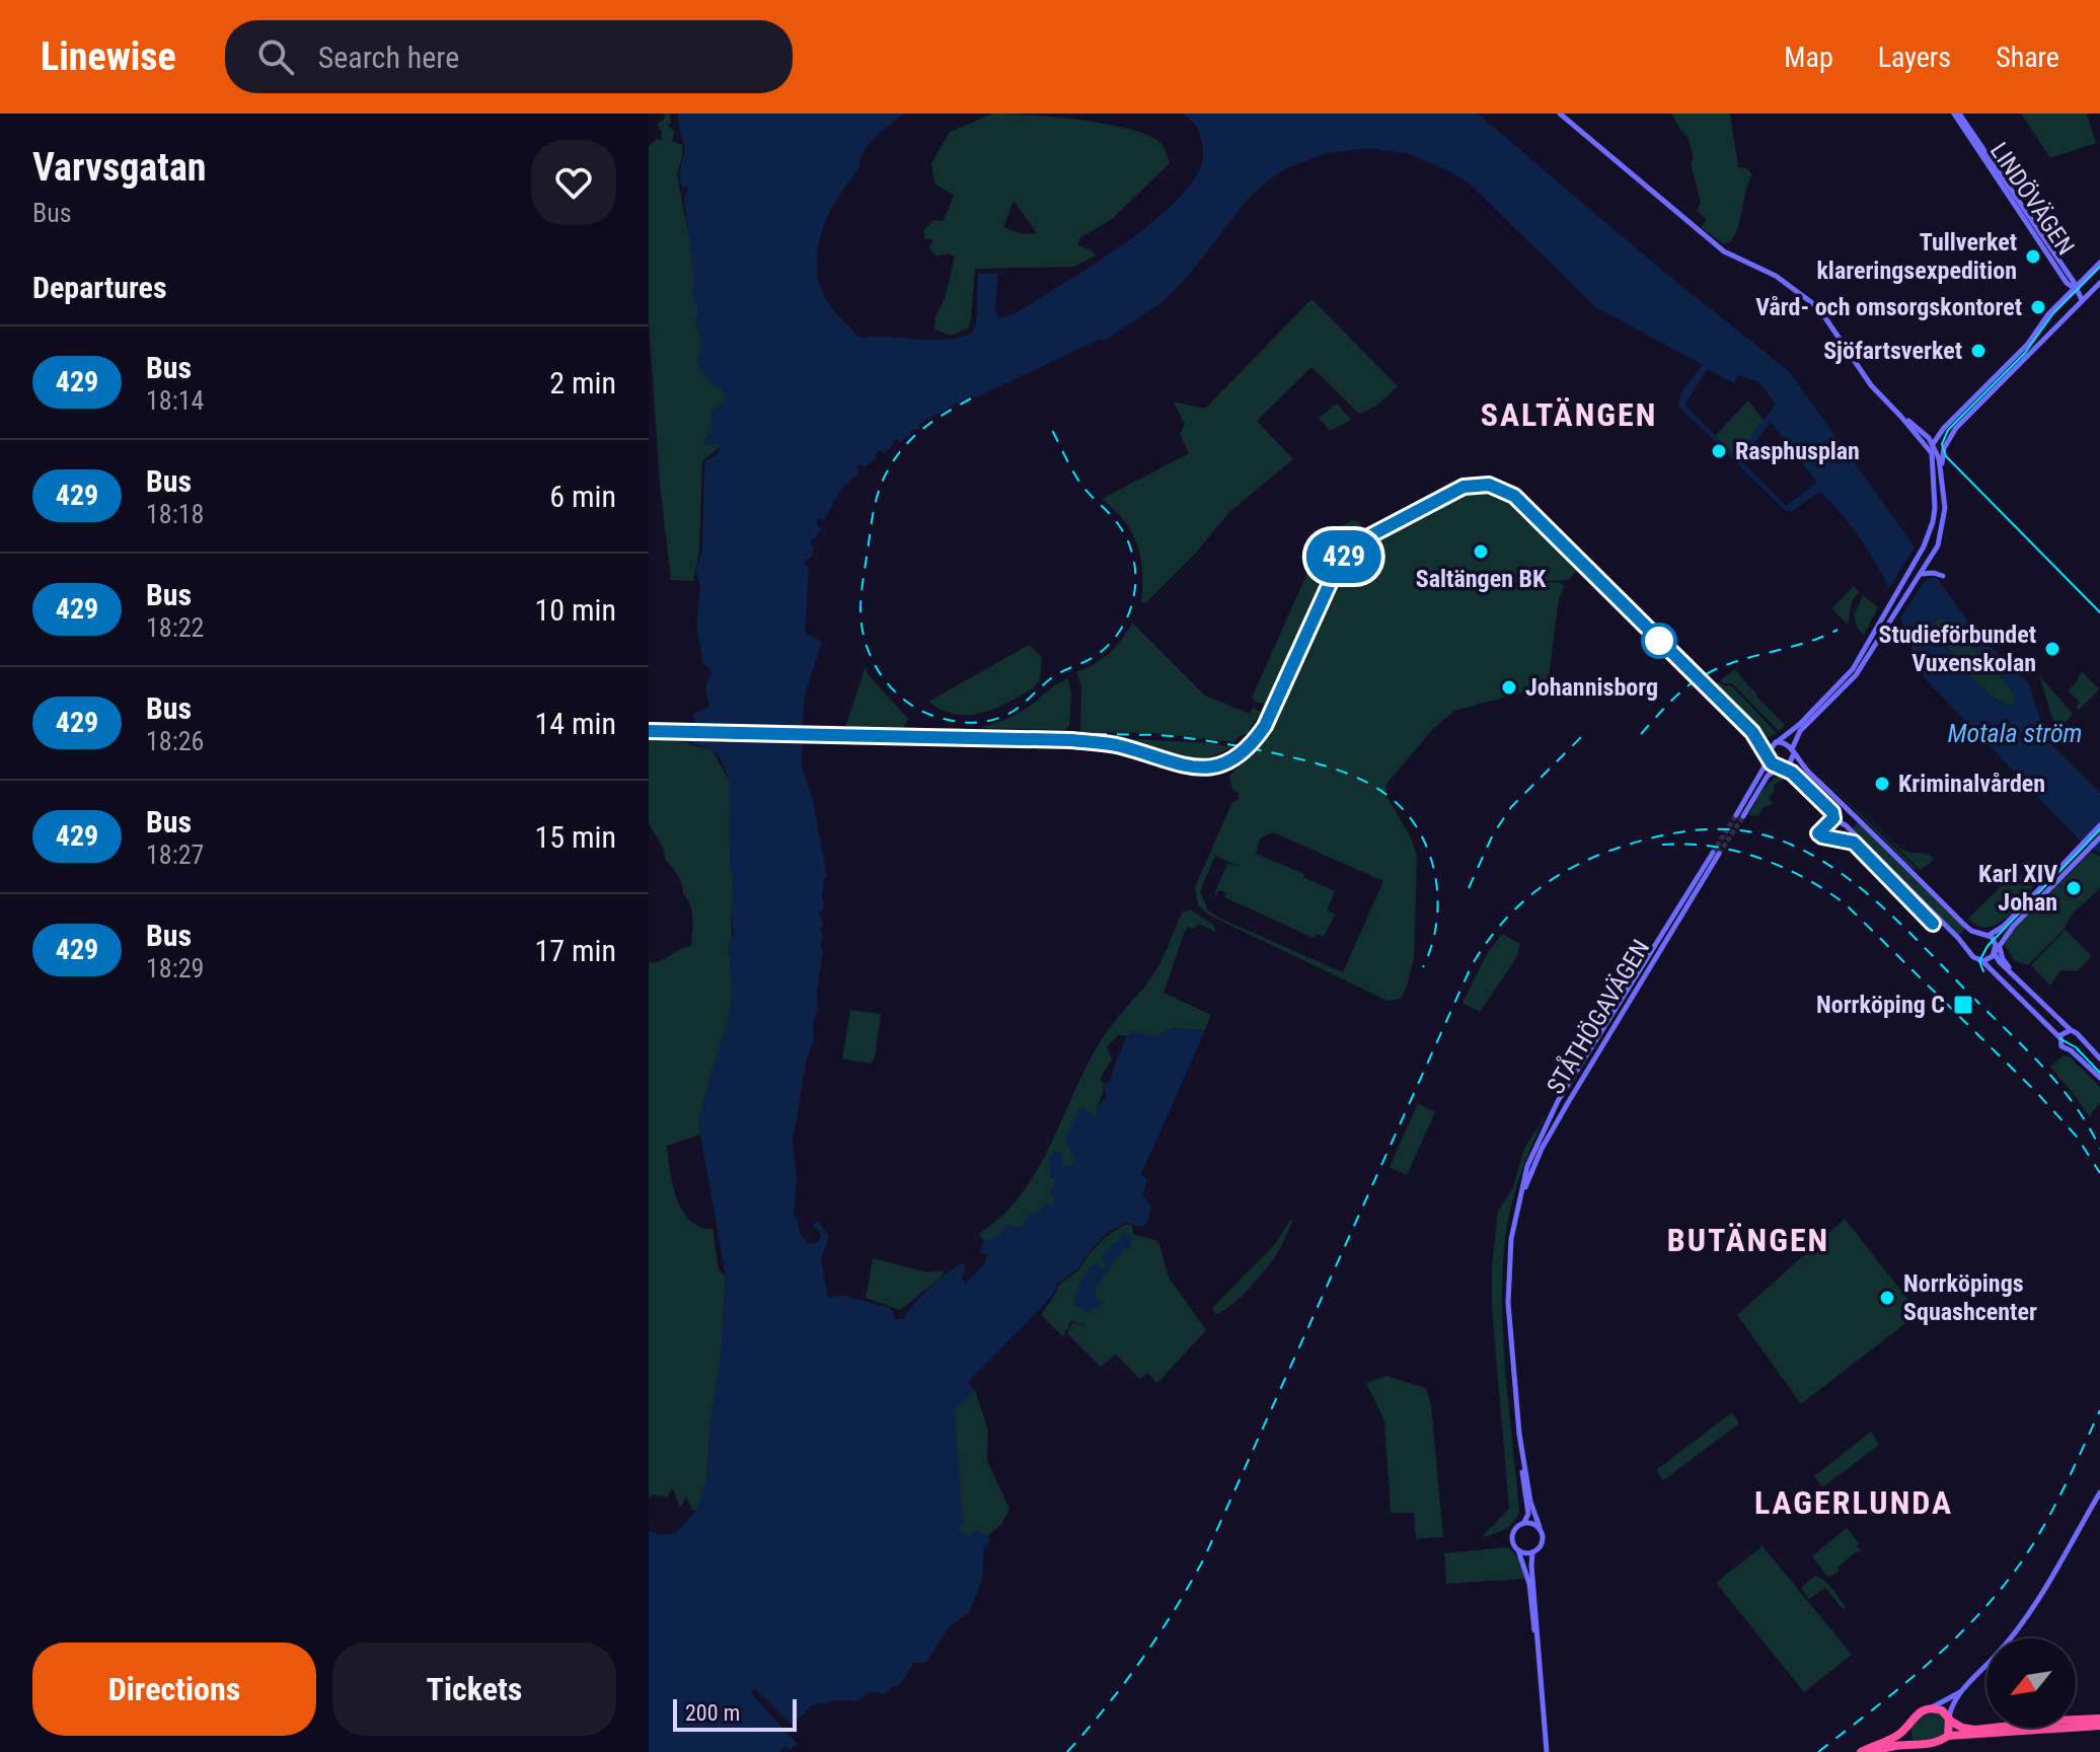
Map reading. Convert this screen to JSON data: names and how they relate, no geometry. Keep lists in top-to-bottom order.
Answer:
{
  "streets": {
    "main road": ["LINDÖVÄGEN", "STÅTHÖGAVÄGEN"]
  },
  "districts": ["SALTÄNGEN", "BUTÄNGEN", "LAGERLUNDA"],
  "water": ["Motala ström"],
  "places": {
    "other": [
      "Tullverket klareringsexpedition",
      "Vård- och omsorgskontoret",
      "Sjöfartsverket",
      "Rasphusplan",
      "Saltängen BK",
      "Studieförbundet Vuxenskolan",
      "Johannisborg",
      "Kriminalvården",
      "Karl XIV Johan",
      "Norrköpings Squashcenter"
    ],
    "transit": ["Norrköping C"]
  },
  "lines": ["bus line 429"],
  "scale_bar": "200 m",
  "north": "bottom left",
  "page": {
    "header": "Linewise",
    "search": "Search here",
    "nav": ["Map", "Layers", "Share"],
    "heading": [
      ["Varvsgatan", "Bus"],
      "Departures"
    ],
    "on_map": "429",
    "list": [
      {
        "mark": "429",
        "name": "Bus",
        "note": "18:14",
        "value": "2 min"
      },
      {
        "mark": "429",
        "name": "Bus",
        "note": "18:18",
        "value": "6 min"
      },
      {
        "mark": "429",
        "name": "Bus",
        "note": "18:22",
        "value": "10 min"
      },
      {
        "mark": "429",
        "name": "Bus",
        "note": "18:26",
        "value": "14 min"
      },
      {
        "mark": "429",
        "name": "Bus",
        "note": "18:27",
        "value": "15 min"
      },
      {
        "mark": "429",
        "name": "Bus",
        "note": "18:29",
        "value": "17 min"
      }
    ],
    "buttons": ["Directions", "Tickets"],
    "scale": "200 m"
  }
}
